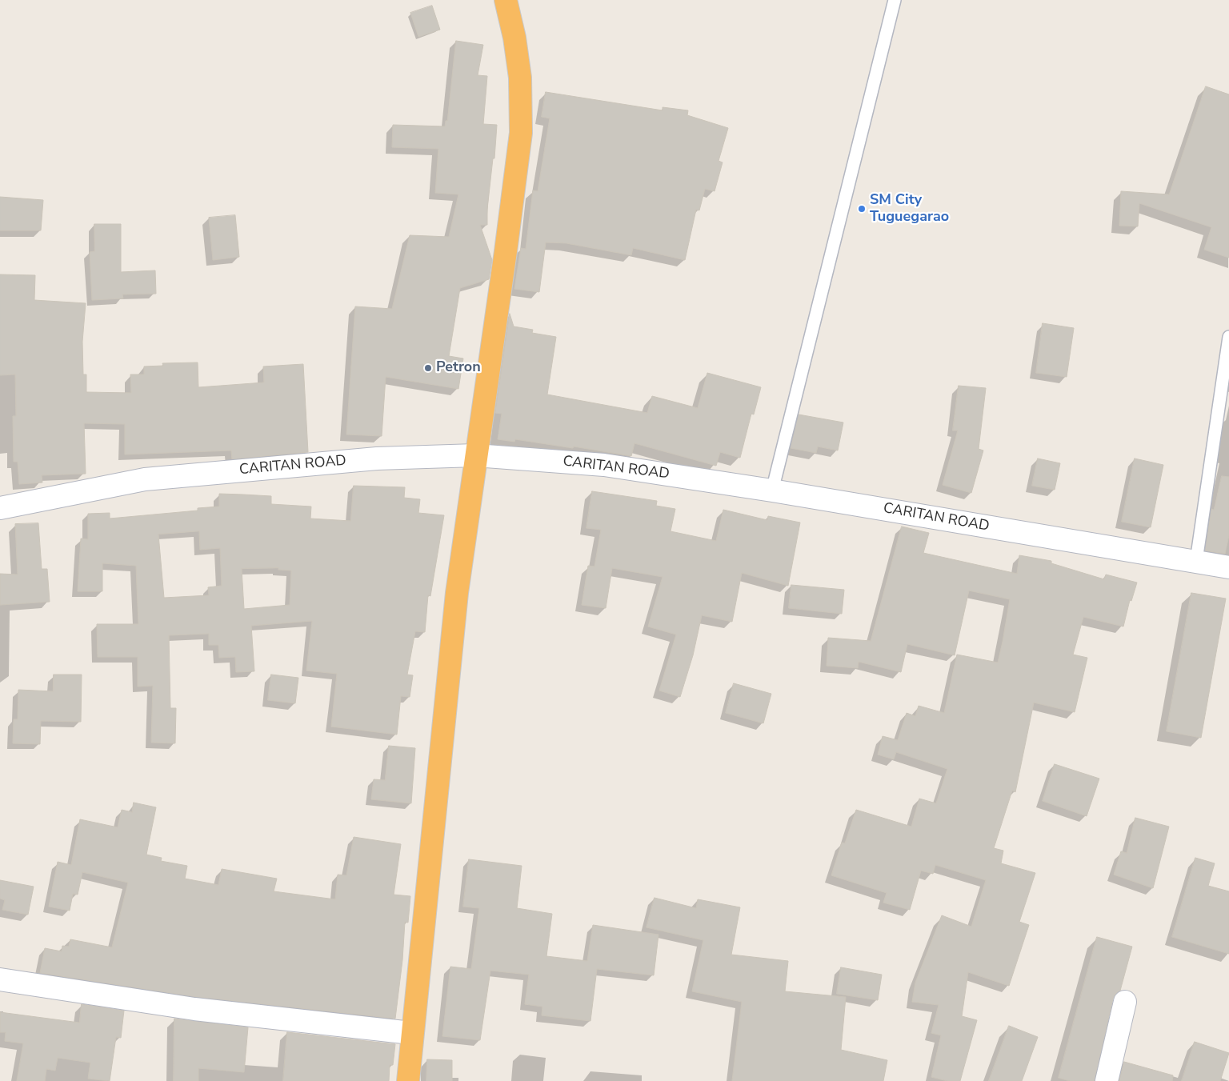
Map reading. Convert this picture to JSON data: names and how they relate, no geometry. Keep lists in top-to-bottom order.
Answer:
{
  "streets": {
    "main road": ["CARITAN ROAD"]
  },
  "places": ["SM City Tuguegarao", "Petron"]
}
